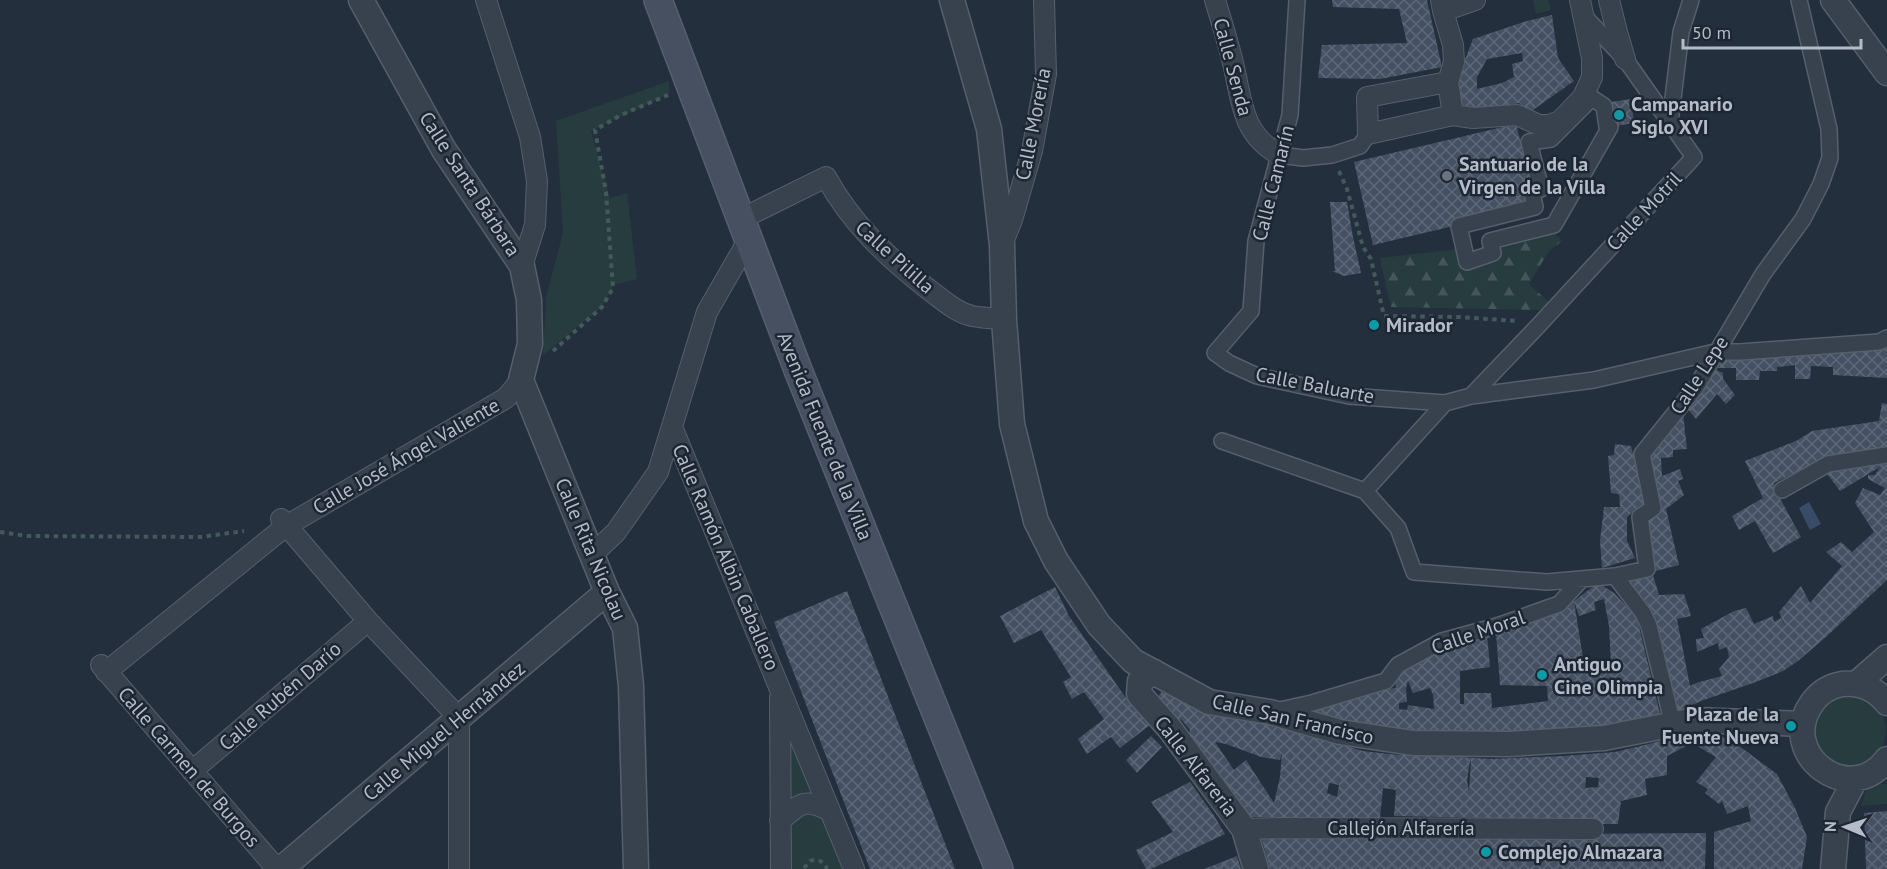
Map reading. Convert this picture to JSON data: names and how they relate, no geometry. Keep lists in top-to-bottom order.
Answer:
{
  "streets": {
    "main road": ["Avenida Fuente de la Villa"],
    "street": [
      "Calle Senda",
      "Calle Morería",
      "Calle Camarín",
      "Calle Santa Bárbara",
      "Calle Motril",
      "Calle Pililla",
      "Calle Lepe",
      "Calle Baluarte",
      "Calle José Ángel Valiente",
      "Calle Rita Nicolau",
      "Calle Ramón Albin Caballero",
      "Calle Moral",
      "Calle Rubén Darío",
      "Calle San Francisco",
      "Calle Miguel Hernández",
      "Calle Alfareria",
      "Calle Carmen de Burgos",
      "Callejón Alfarería"
    ]
  },
  "crossings": [
    ["Calle Senda", "Calle Camarín"],
    ["Calle Morería", "Calle San Francisco"],
    ["Calle Camarín", "Calle Baluarte"],
    ["Calle Santa Bárbara", "Calle José Ángel Valiente"],
    ["Calle Santa Bárbara", "Calle Rita Nicolau"],
    ["Calle Pililla", "Avenida Fuente de la Villa"],
    ["Calle Pililla", "Calle San Francisco"],
    ["Calle José Ángel Valiente", "Calle Rita Nicolau"],
    ["Calle José Ángel Valiente", "Calle Carmen de Burgos"],
    ["Calle Rita Nicolau", "Calle Miguel Hernández"],
    ["Calle Moral", "Calle San Francisco"],
    ["Calle Rubén Darío", "Calle Carmen de Burgos"],
    ["Calle San Francisco", "Calle Alfareria"],
    ["Calle Miguel Hernández", "Calle Carmen de Burgos"],
    ["Calle Alfareria", "Callejón Alfarería"]
  ],
  "places": [
    "Campanario Siglo XVI",
    "Santuario de la Virgen de la Villa",
    "Mirador",
    "Antiguo Cine Olimpia",
    "Plaza de la Fuente Nueva",
    "Complejo Almazara"
  ],
  "scale_bar": "50 m",
  "north": "left"
}
